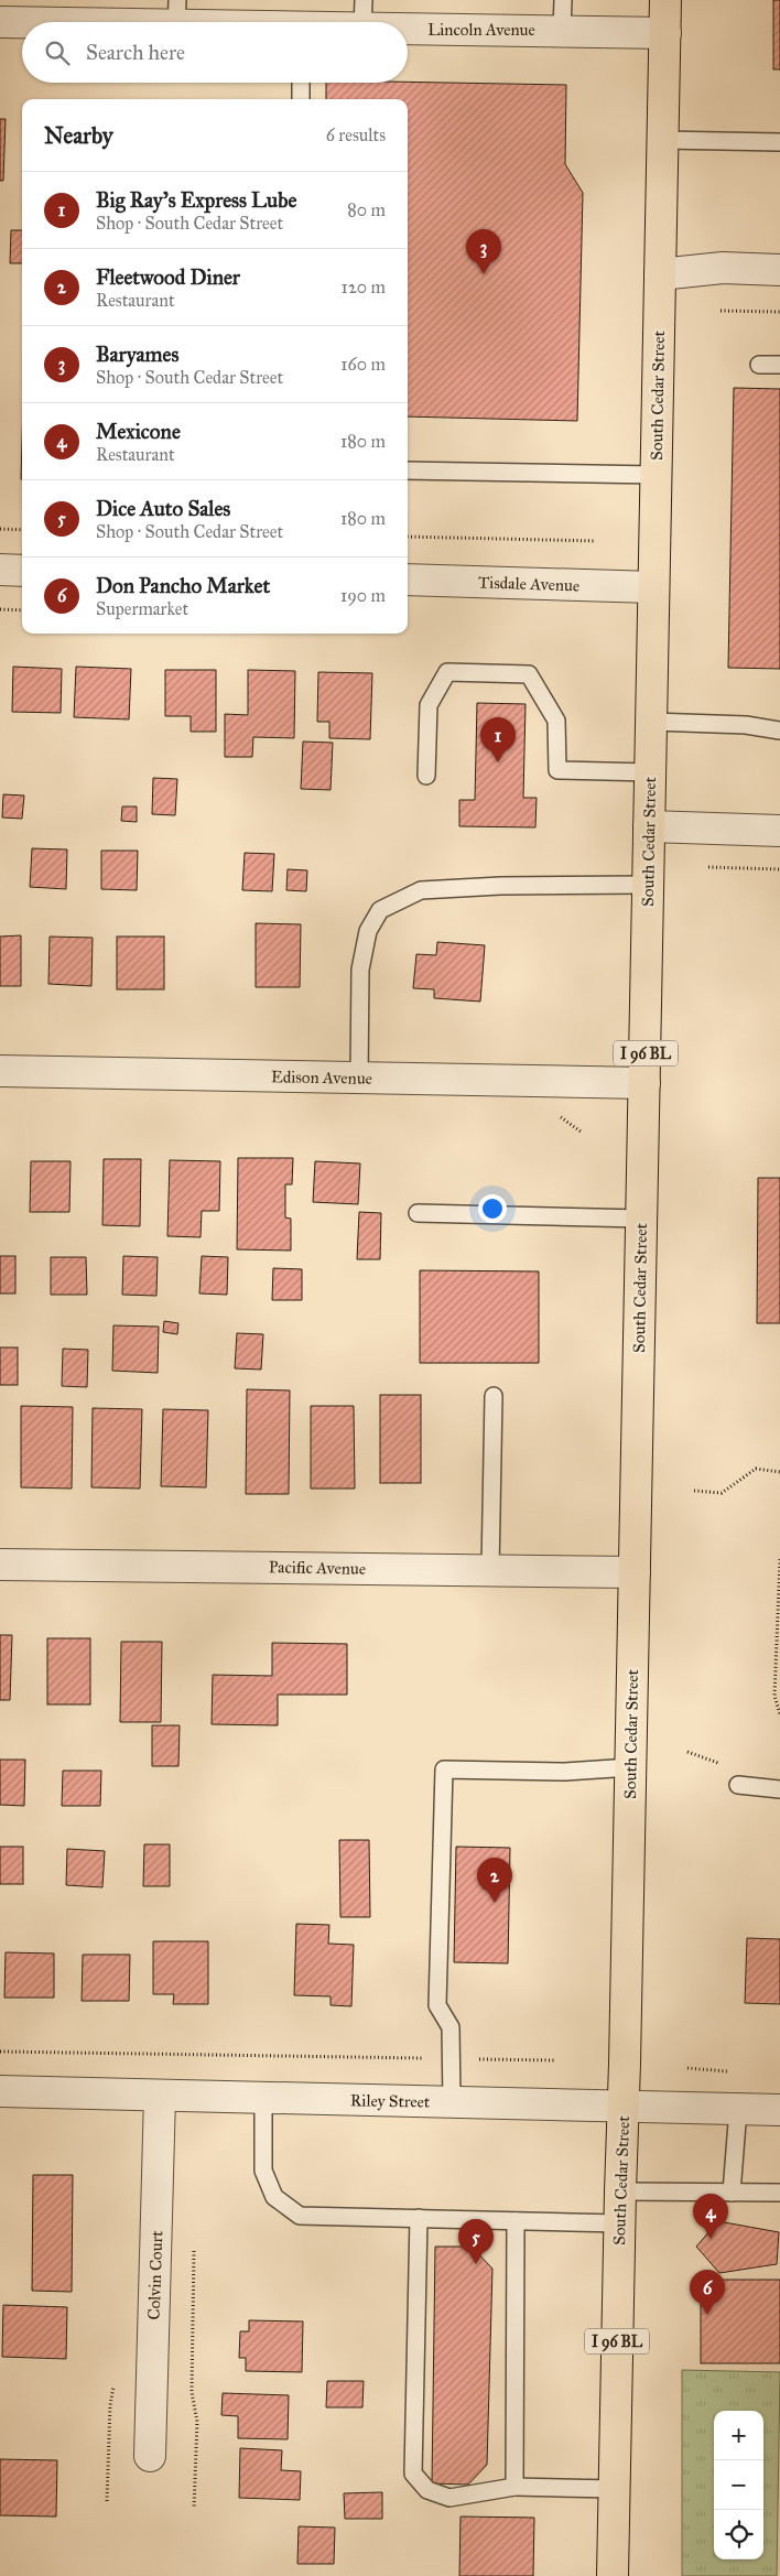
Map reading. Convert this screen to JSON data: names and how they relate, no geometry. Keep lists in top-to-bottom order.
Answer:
{
  "streets": {
    "main road": ["South Cedar Street", "I 96 BL"],
    "street": [
      "Lincoln Avenue",
      "Tisdale Avenue",
      "Edison Avenue",
      "Pacific Avenue",
      "Riley Street",
      "Colvin Court"
    ]
  },
  "crossings": [
    ["Lincoln Avenue", "South Cedar Street"],
    ["South Cedar Street", "Tisdale Avenue"],
    ["South Cedar Street", "Edison Avenue"],
    ["South Cedar Street", "Pacific Avenue"],
    ["South Cedar Street", "Riley Street"],
    ["Riley Street", "Colvin Court"]
  ],
  "page": {
    "search": "Search here",
    "heading": ["Nearby", "6 results"],
    "list": [
      {
        "mark": "1",
        "name": "Big Ray's Express Lube",
        "note": "Shop · South Cedar Street",
        "value": "80 m"
      },
      {
        "mark": "2",
        "name": "Fleetwood Diner",
        "note": "Restaurant",
        "value": "120 m"
      },
      {
        "mark": "3",
        "name": "Baryames",
        "note": "Shop · South Cedar Street",
        "value": "160 m"
      },
      {
        "mark": "4",
        "name": "Mexicone",
        "note": "Restaurant",
        "value": "180 m"
      },
      {
        "mark": "5",
        "name": "Dice Auto Sales",
        "note": "Shop · South Cedar Street",
        "value": "180 m"
      },
      {
        "mark": "6",
        "name": "Don Pancho Market",
        "note": "Supermarket",
        "value": "190 m"
      }
    ],
    "pins": [
      "3",
      "1",
      "2",
      "4",
      "5",
      "6"
    ],
    "map_buttons": ["+", "−"]
  }
}
